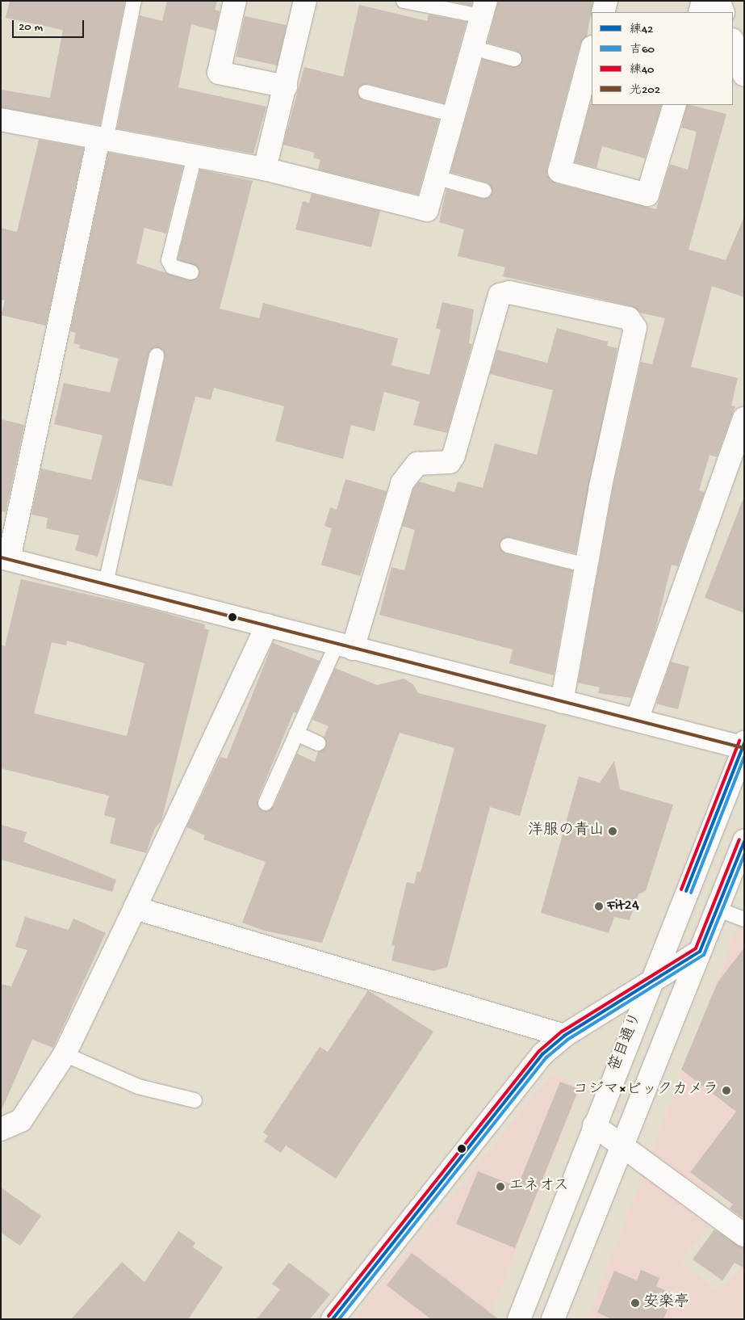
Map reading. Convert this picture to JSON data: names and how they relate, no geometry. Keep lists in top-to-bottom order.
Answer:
{
  "streets": {
    "street": ["笹目通り"]
  },
  "places": [
    "洋服の青山",
    "Fit24",
    "コジマ×ビックカメラ",
    "エネオス",
    "安楽亭"
  ],
  "lines": [
    "transit line 光202",
    "transit line 練40",
    "transit line 練42",
    "transit line 吉60"
  ],
  "legend": [
    "練42",
    "吉60",
    "練40",
    "光202"
  ],
  "scale_bar": "20 m"
}
